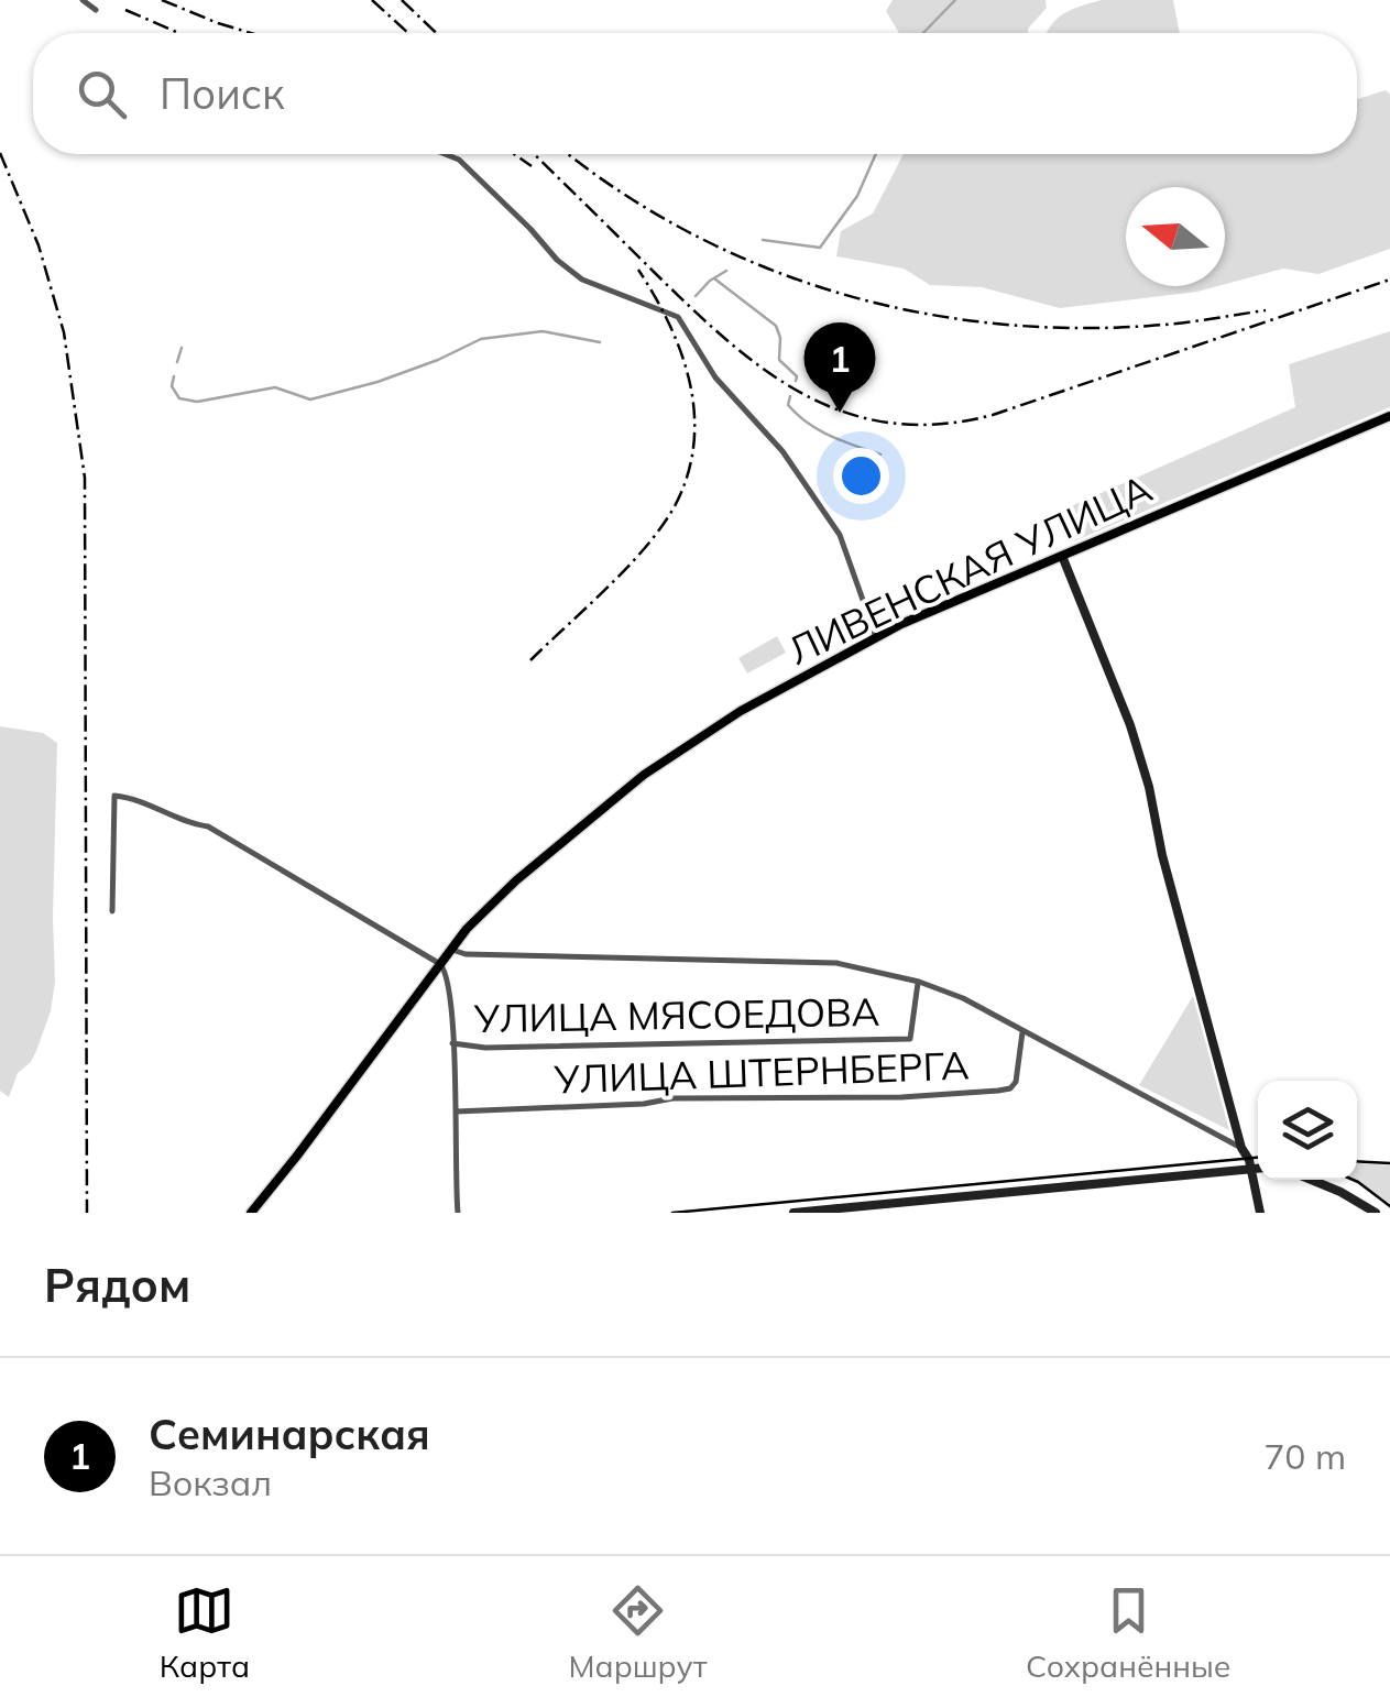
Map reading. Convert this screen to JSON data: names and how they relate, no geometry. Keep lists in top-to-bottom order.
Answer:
{
  "streets": {
    "main road": ["ЛИВЕНСКАЯ УЛИЦА"],
    "street": ["УЛИЦА МЯСОЕДОВА", "УЛИЦА ШТЕРНБЕРГА"]
  },
  "north": "left",
  "page": {
    "search": "Поиск",
    "pins": "1",
    "heading": "Рядом",
    "list": [
      {
        "mark": "1",
        "name": "Семинарская",
        "note": "Вокзал",
        "value": "70 m"
      }
    ],
    "nav": ["Карта", "Маршрут", "Сохранённые"]
  }
}
